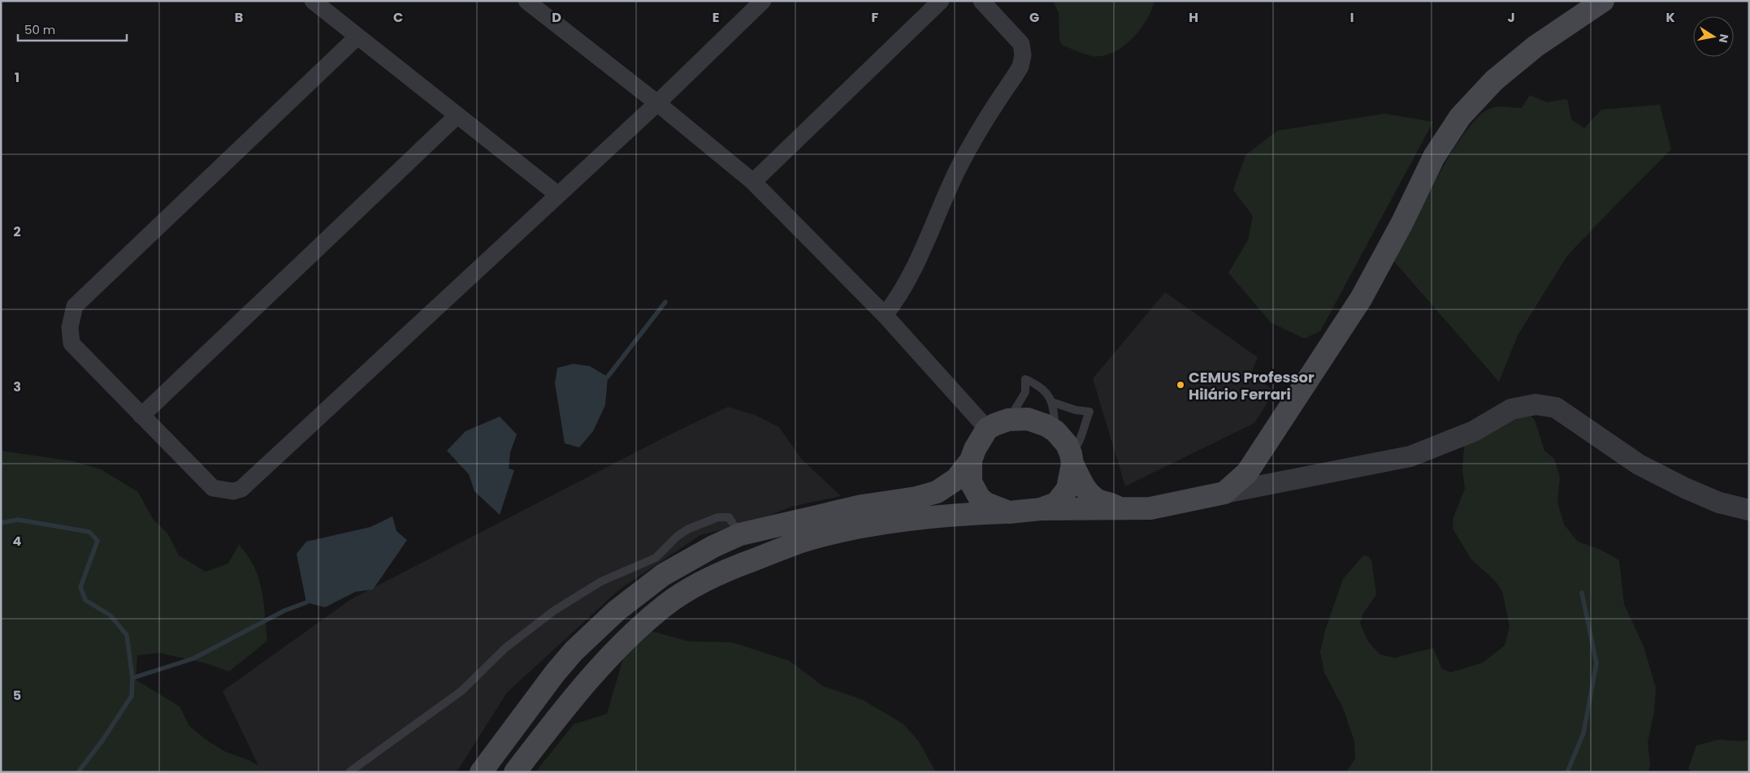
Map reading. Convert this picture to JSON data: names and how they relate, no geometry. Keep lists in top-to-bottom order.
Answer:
{
  "places": ["CEMUS Professor Hilário Ferrari"],
  "scale_bar": "50 m",
  "north": "right",
  "grid": {
    "columns": [
      "B",
      "C",
      "D",
      "E",
      "F",
      "G",
      "H",
      "I",
      "J",
      "K"
    ],
    "rows": [
      "1",
      "2",
      "3",
      "4",
      "5"
    ]
  }
}
